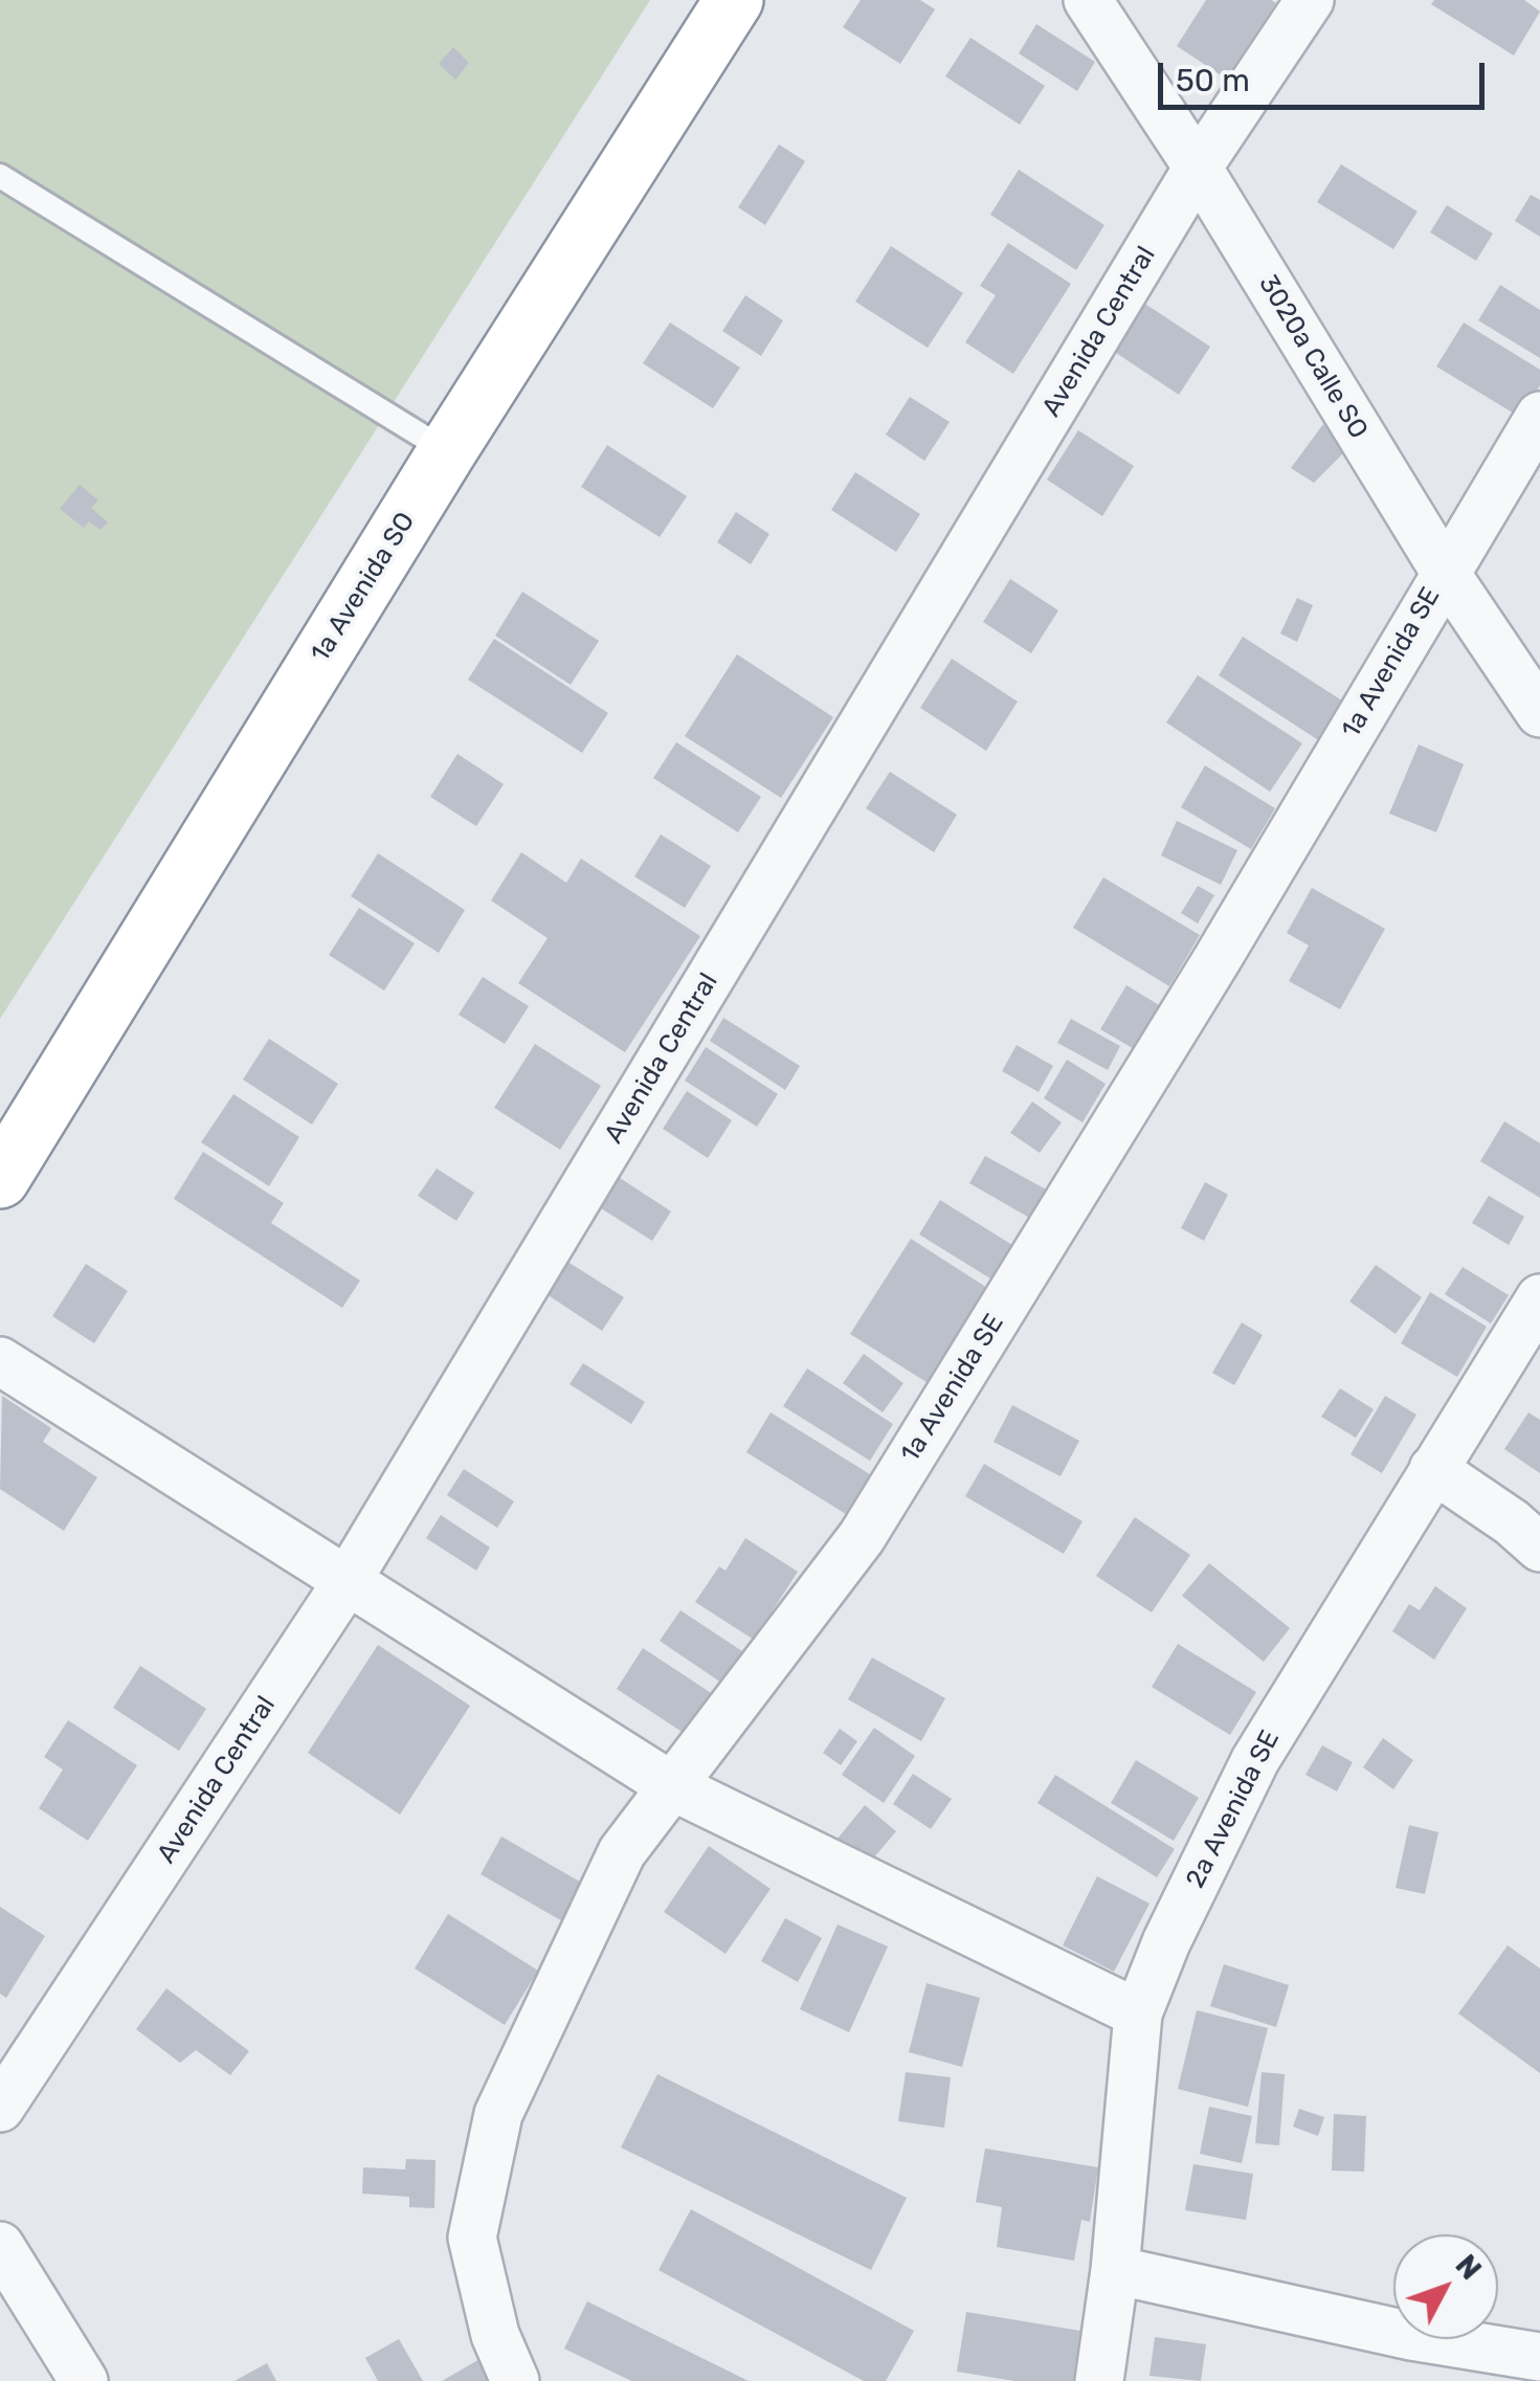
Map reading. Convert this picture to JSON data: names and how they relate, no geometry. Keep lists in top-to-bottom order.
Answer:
{
  "streets": {
    "highway": ["1a Avenida SO"],
    "street": [
      "Avenida Central",
      "3020a Calle SO",
      "1a Avenida SE",
      "2a Avenida SE"
    ]
  },
  "crossings": [
    ["Avenida Central", "3020a Calle SO"],
    ["3020a Calle SO", "1a Avenida SE"]
  ],
  "scale_bar": "50 m",
  "north": "top right"
}
